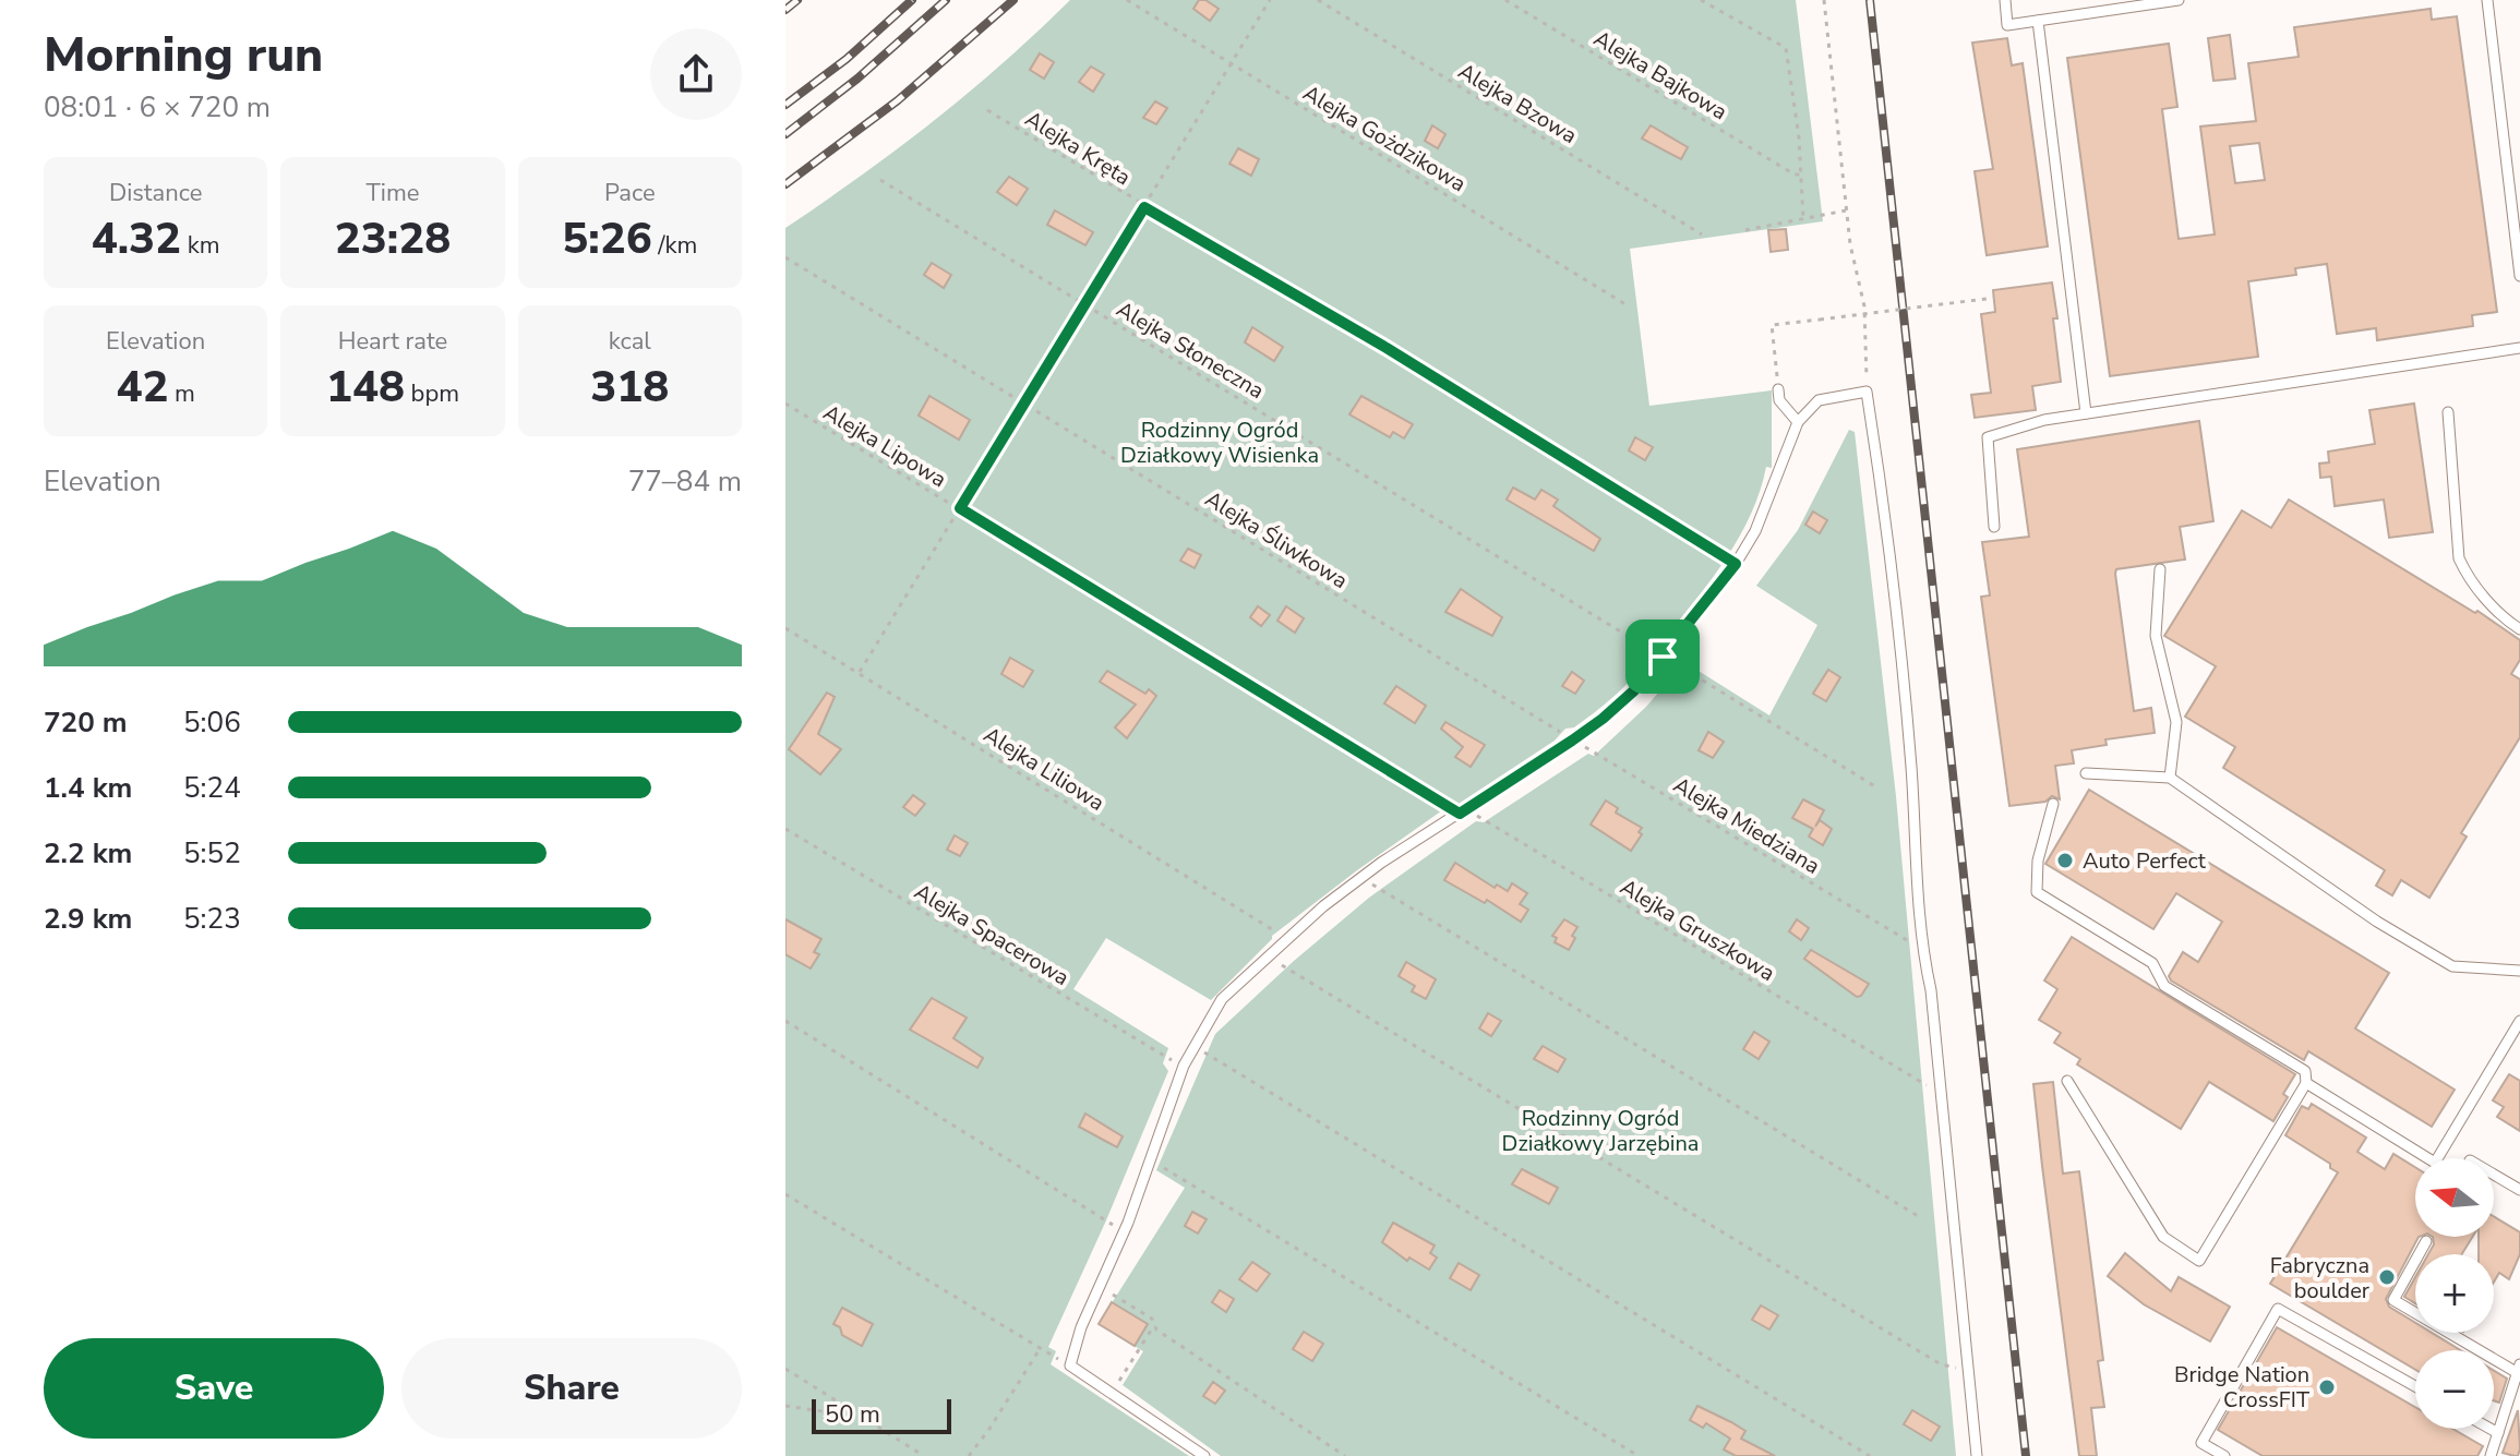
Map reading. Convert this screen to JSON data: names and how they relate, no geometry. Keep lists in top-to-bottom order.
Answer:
{
  "streets": {
    "path": [
      "Alejka Bajkowa",
      "Alejka Bzowa",
      "Alejka Gożdzikowa",
      "Alejka Kręta",
      "Alejka Słoneczna",
      "Alejka Lipowa",
      "Alejka Śliwkowa",
      "Alejka Liliowa",
      "Alejka Miedziana",
      "Alejka Gruszkowa",
      "Alejka Spacerowa"
    ]
  },
  "crossings": [
    ["Alejka Lipowa", "Alejka Gruszkowa"],
    ["Alejka Śliwkowa", "Alejka Miedziana"]
  ],
  "parks": ["Rodzinny Ogród Działkowy Wisienka", "Rodzinny Ogród Działkowy Jarzębina"],
  "places": ["Auto Perfect", "Fabryczna boulder", "Bridge Nation CrossFIT"],
  "scale_bar": "50 m",
  "north": "left",
  "page": {
    "heading": ["Morning run", "08:01 · 6 × 720 m"],
    "stats": [
      ["Distance", "4.32 km"],
      ["Time", "23:28"],
      ["Pace", "5:26 /km"],
      ["Elevation", "42 m"],
      ["Heart rate", "148 bpm"],
      ["kcal", "318"]
    ],
    "chart": ["Elevation", "77–84 m"],
    "list": [
      {
        "name": "720 m",
        "note": "5:06"
      },
      {
        "name": "1.4 km",
        "note": "5:24"
      },
      {
        "name": "2.2 km",
        "note": "5:52"
      },
      {
        "name": "2.9 km",
        "note": "5:23"
      }
    ],
    "map_buttons": ["+", "−"],
    "buttons": ["Save", "Share"],
    "scale": "50 m"
  }
}
